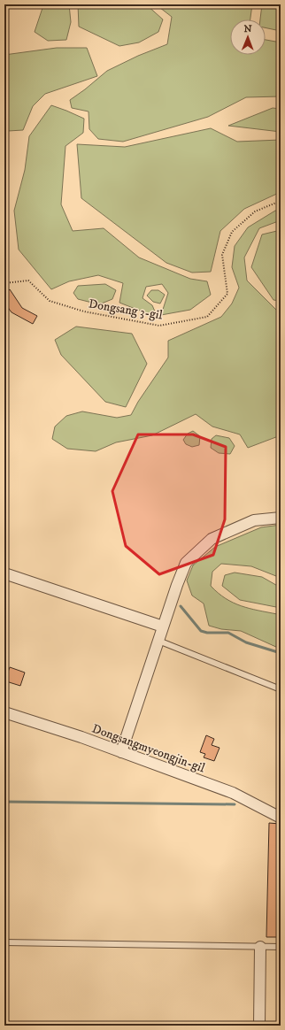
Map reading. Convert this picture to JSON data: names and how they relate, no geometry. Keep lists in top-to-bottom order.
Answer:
{
  "streets": {
    "street": ["Dongsangmyeongjin-gil"],
    "path": ["Dongsang 3-gil"]
  },
  "north": "top"
}
